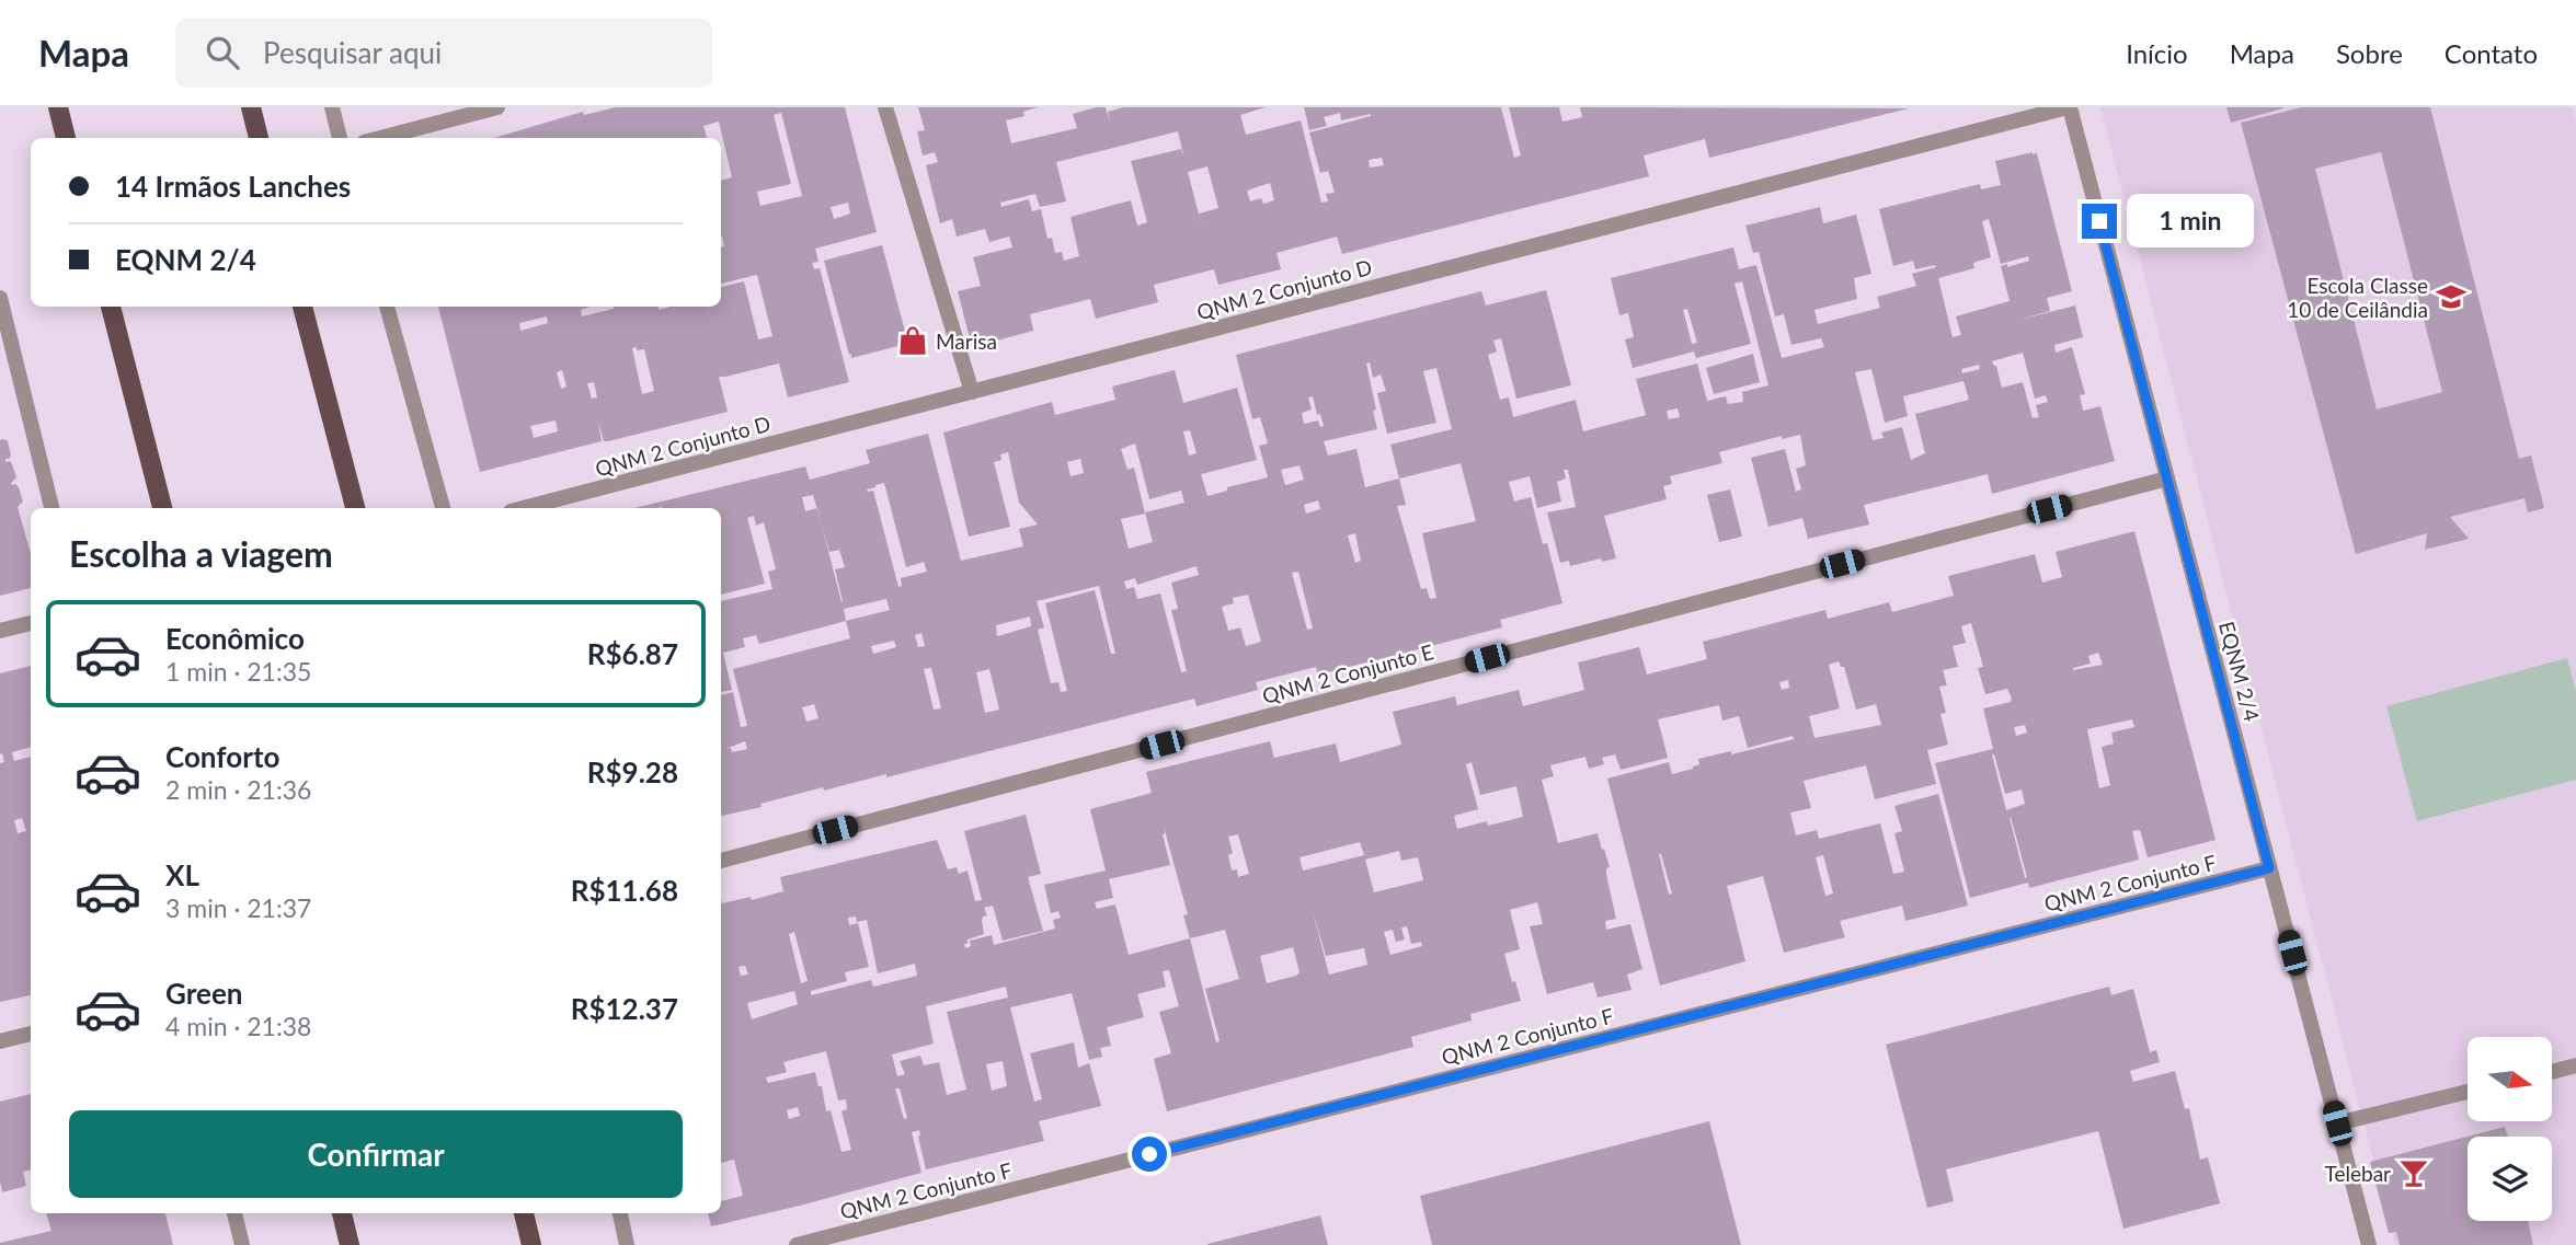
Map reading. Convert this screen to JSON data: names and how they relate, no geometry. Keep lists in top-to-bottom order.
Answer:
{
  "streets": {
    "street": [
      "QNM 2 Conjunto D",
      "EQNM 2/4",
      "QNM 2 Conjunto E",
      "QNM 2 Conjunto F"
    ]
  },
  "crossings": [
    ["QNM 2 Conjunto D", "EQNM 2/4"],
    ["EQNM 2/4", "QNM 2 Conjunto E"],
    ["EQNM 2/4", "QNM 2 Conjunto F"]
  ],
  "places": {
    "school or university": ["Escola Classe 10 de Ceilândia"],
    "shop": ["Marisa"],
    "bar": ["Telebar"]
  },
  "north": "right",
  "page": {
    "header": "Mapa",
    "search": "Pesquisar aqui",
    "nav": [
      "Início",
      "Mapa",
      "Sobre",
      "Contato"
    ],
    "banner": ["14 Irmãos Lanches", "EQNM 2/4"],
    "bubble": "1 min",
    "heading": "Escolha a viagem",
    "list": [
      {
        "name": "Econômico",
        "note": "1 min · 21:35",
        "value": "R$6.87"
      },
      {
        "name": "Conforto",
        "note": "2 min · 21:36",
        "value": "R$9.28"
      },
      {
        "name": "XL",
        "note": "3 min · 21:37",
        "value": "R$11.68"
      },
      {
        "name": "Green",
        "note": "4 min · 21:38",
        "value": "R$12.37"
      }
    ],
    "buttons": "Confirmar"
  }
}
